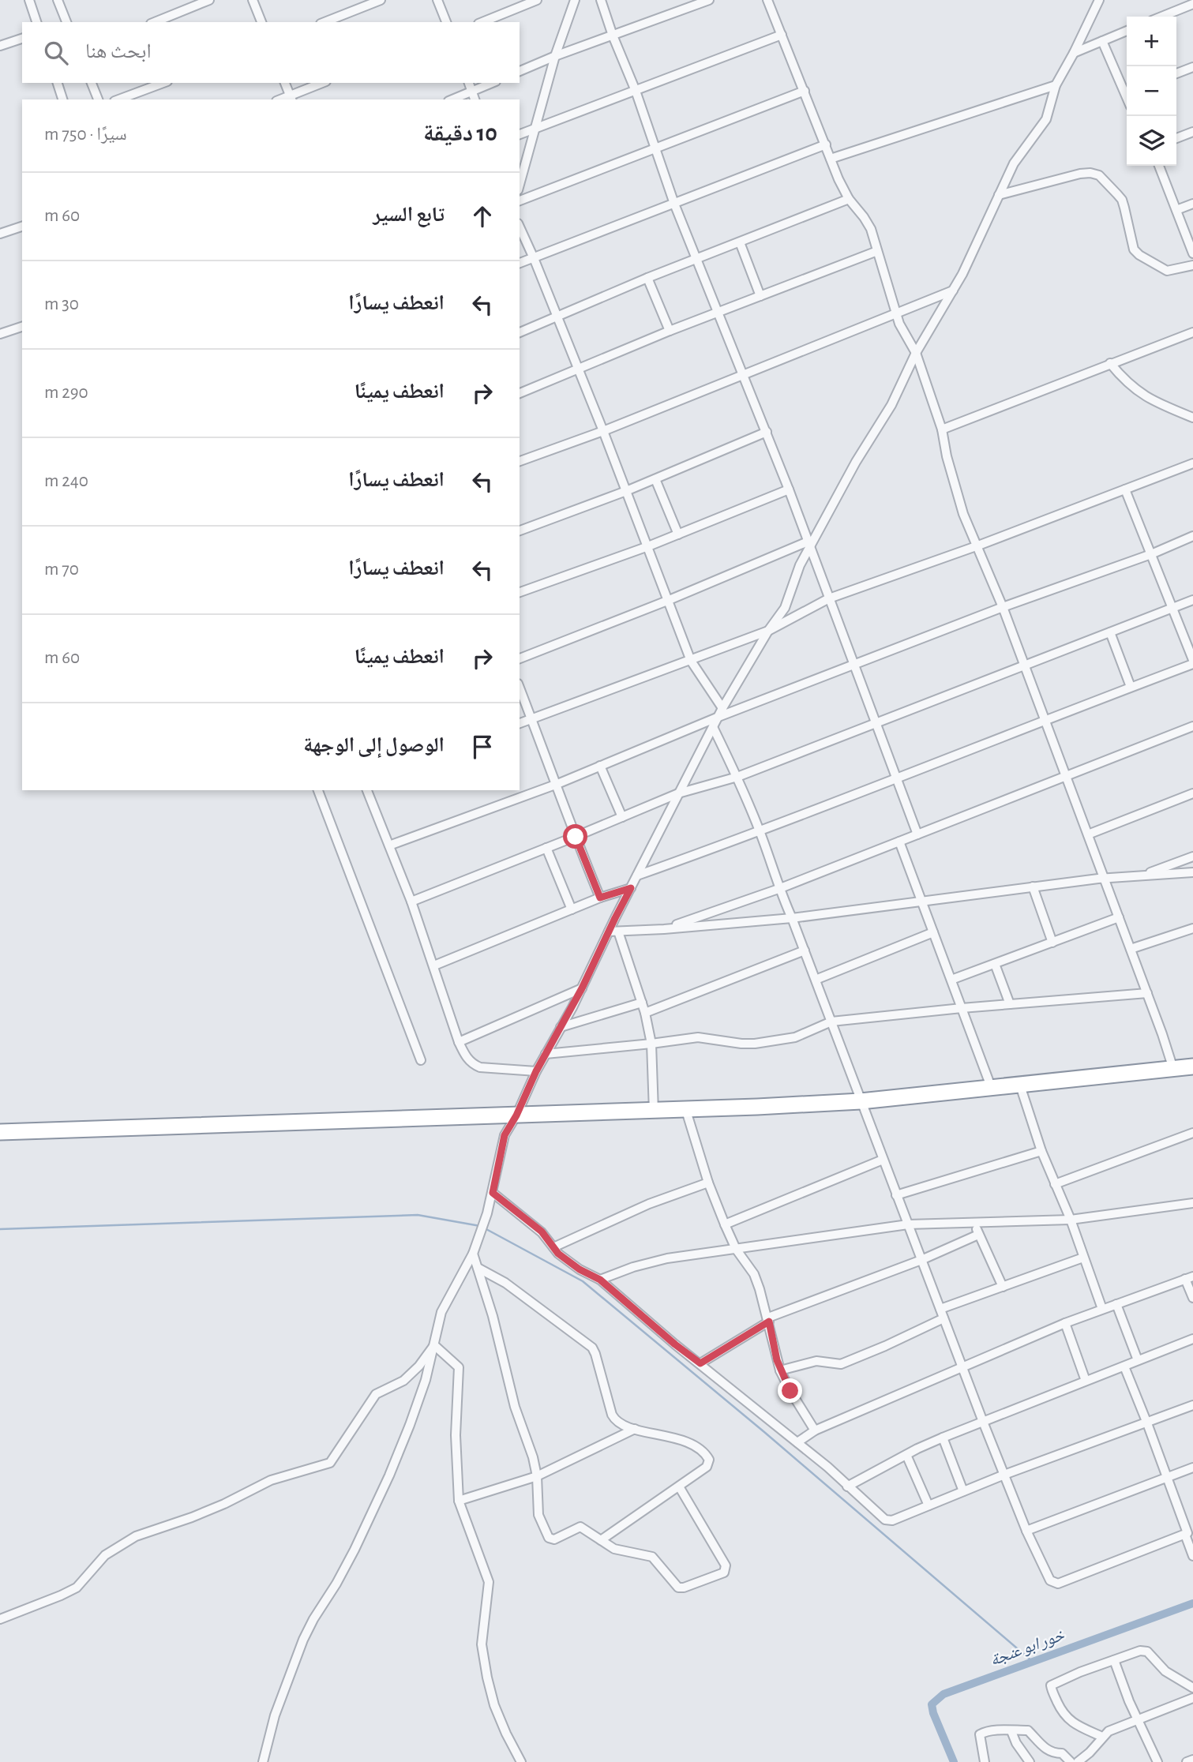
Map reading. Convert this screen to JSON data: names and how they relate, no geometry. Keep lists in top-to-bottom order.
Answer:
{
  "water": ["خور ابو عنجة"],
  "page": {
    "map_buttons": ["+", "−"],
    "search": "ابحث هنا",
    "heading": ["10 دقيقة", "سيرًا · 750 m"],
    "list": [
      ["تابع السير", "60 m"],
      ["انعطف يسارًا", "30 m"],
      ["انعطف يمينًا", "290 m"],
      ["انعطف يسارًا", "240 m"],
      ["انعطف يسارًا", "70 m"],
      ["انعطف يمينًا", "60 m"],
      "الوصول إلى الوجهة"
    ]
  }
}
